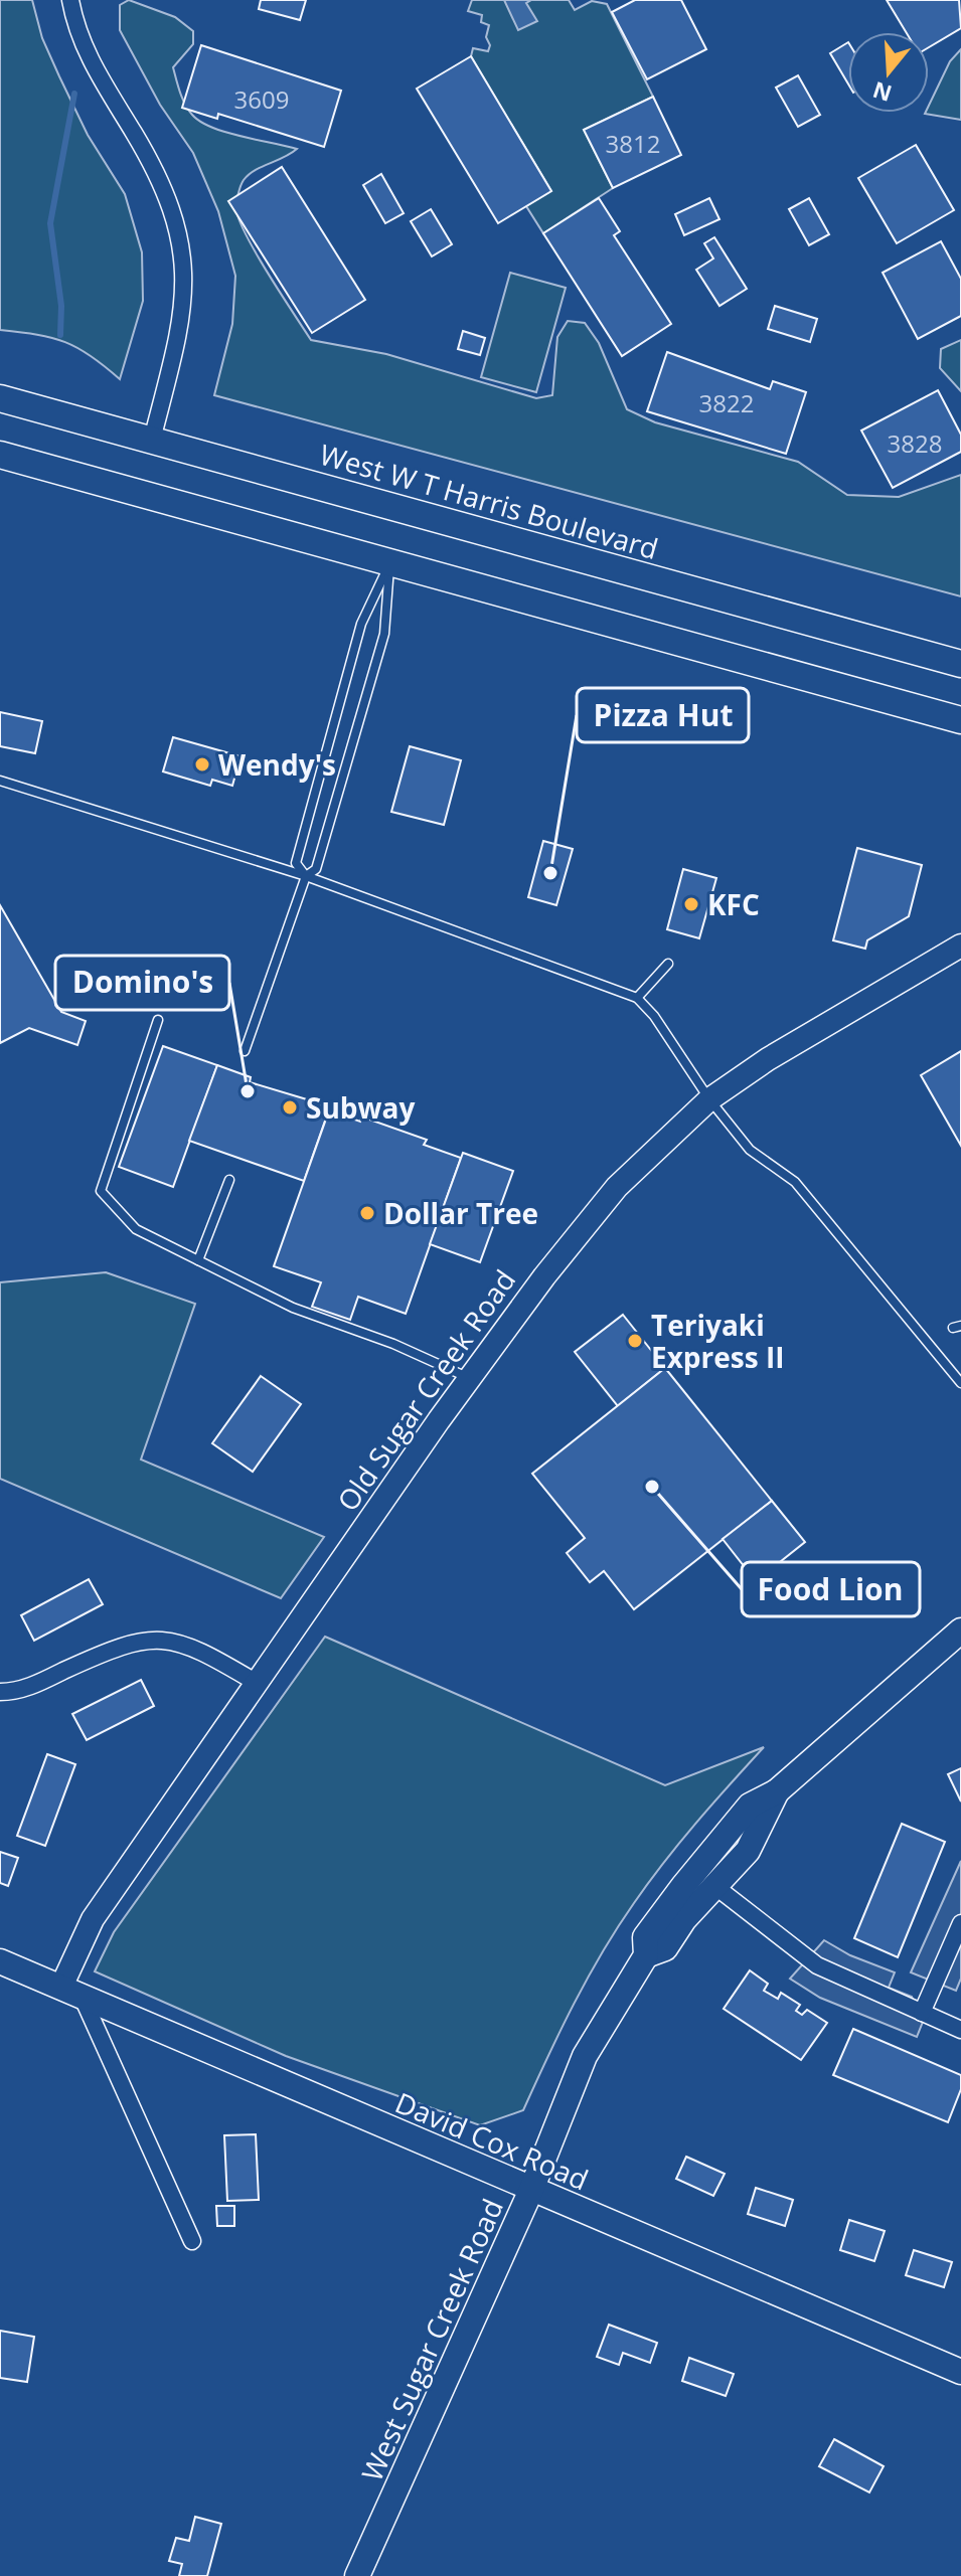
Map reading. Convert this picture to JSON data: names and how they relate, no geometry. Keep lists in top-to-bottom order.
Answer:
{
  "streets": {
    "main road": ["West W T Harris Boulevard", "David Cox Road", "West Sugar Creek Road"],
    "street": ["Old Sugar Creek Road"]
  },
  "crossings": [
    ["Old Sugar Creek Road", "David Cox Road"],
    ["David Cox Road", "West Sugar Creek Road"]
  ],
  "places": [
    "Wendy's",
    "Pizza Hut",
    "KFC",
    "Domino's",
    "Subway",
    "Dollar Tree",
    "Teriyaki Express II",
    "Food Lion"
  ],
  "house_numbers": [
    "3609",
    "3812",
    "3822",
    "3828"
  ],
  "north": "bottom"
}
